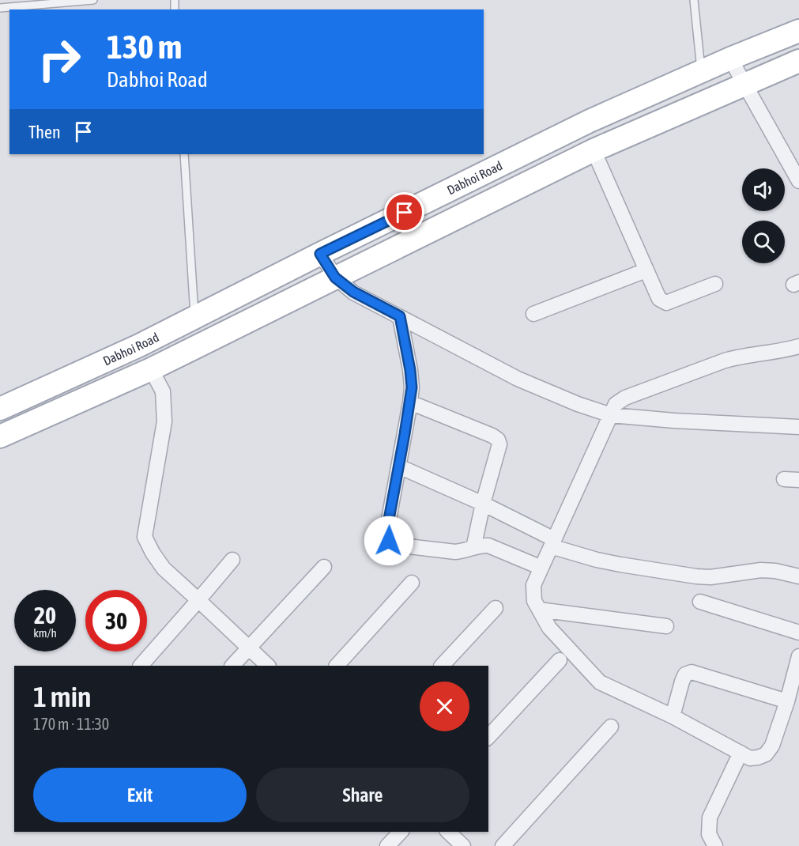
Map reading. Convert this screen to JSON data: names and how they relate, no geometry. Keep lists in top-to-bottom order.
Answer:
{
  "streets": {
    "main road": ["Dabhoi Road"]
  },
  "page": {
    "turn": ["130 m", "Dabhoi Road"],
    "then": "Then",
    "speed": "20 km/h",
    "limit": "30",
    "heading": ["1 min", "170 m · 11:30"],
    "buttons": ["Exit", "Share"]
  }
}
